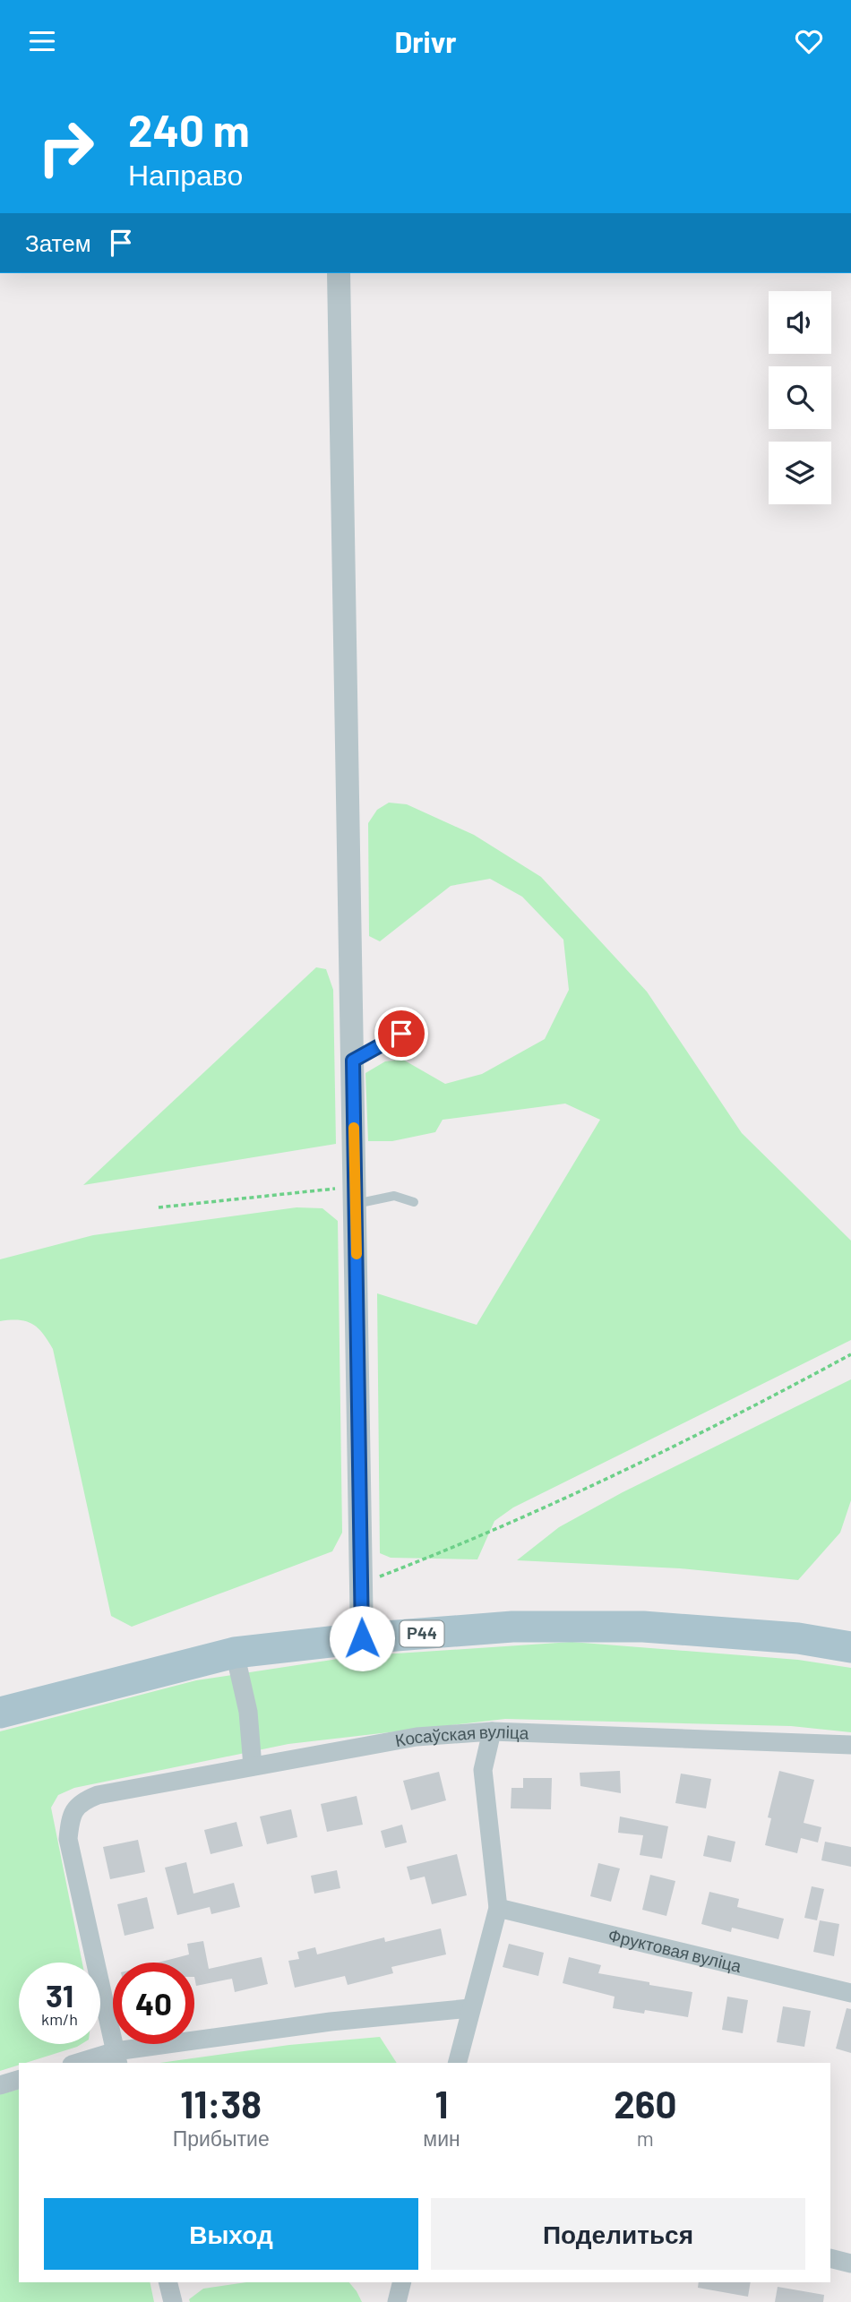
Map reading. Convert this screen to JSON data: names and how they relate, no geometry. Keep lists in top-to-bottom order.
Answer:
{
  "streets": {
    "main road": ["Р44"],
    "street": ["Косаўская вуліца", "Фруктовая вуліца"]
  },
  "page": {
    "header": "Drivr",
    "turn": ["240 m", "Направо"],
    "then": "Затем",
    "speed": "31 km/h",
    "limit": "40",
    "eta": [
      "11:38",
      "Прибытие",
      "1",
      "мин",
      "260",
      "m"
    ],
    "buttons": ["Выход", "Поделиться"]
  }
}
